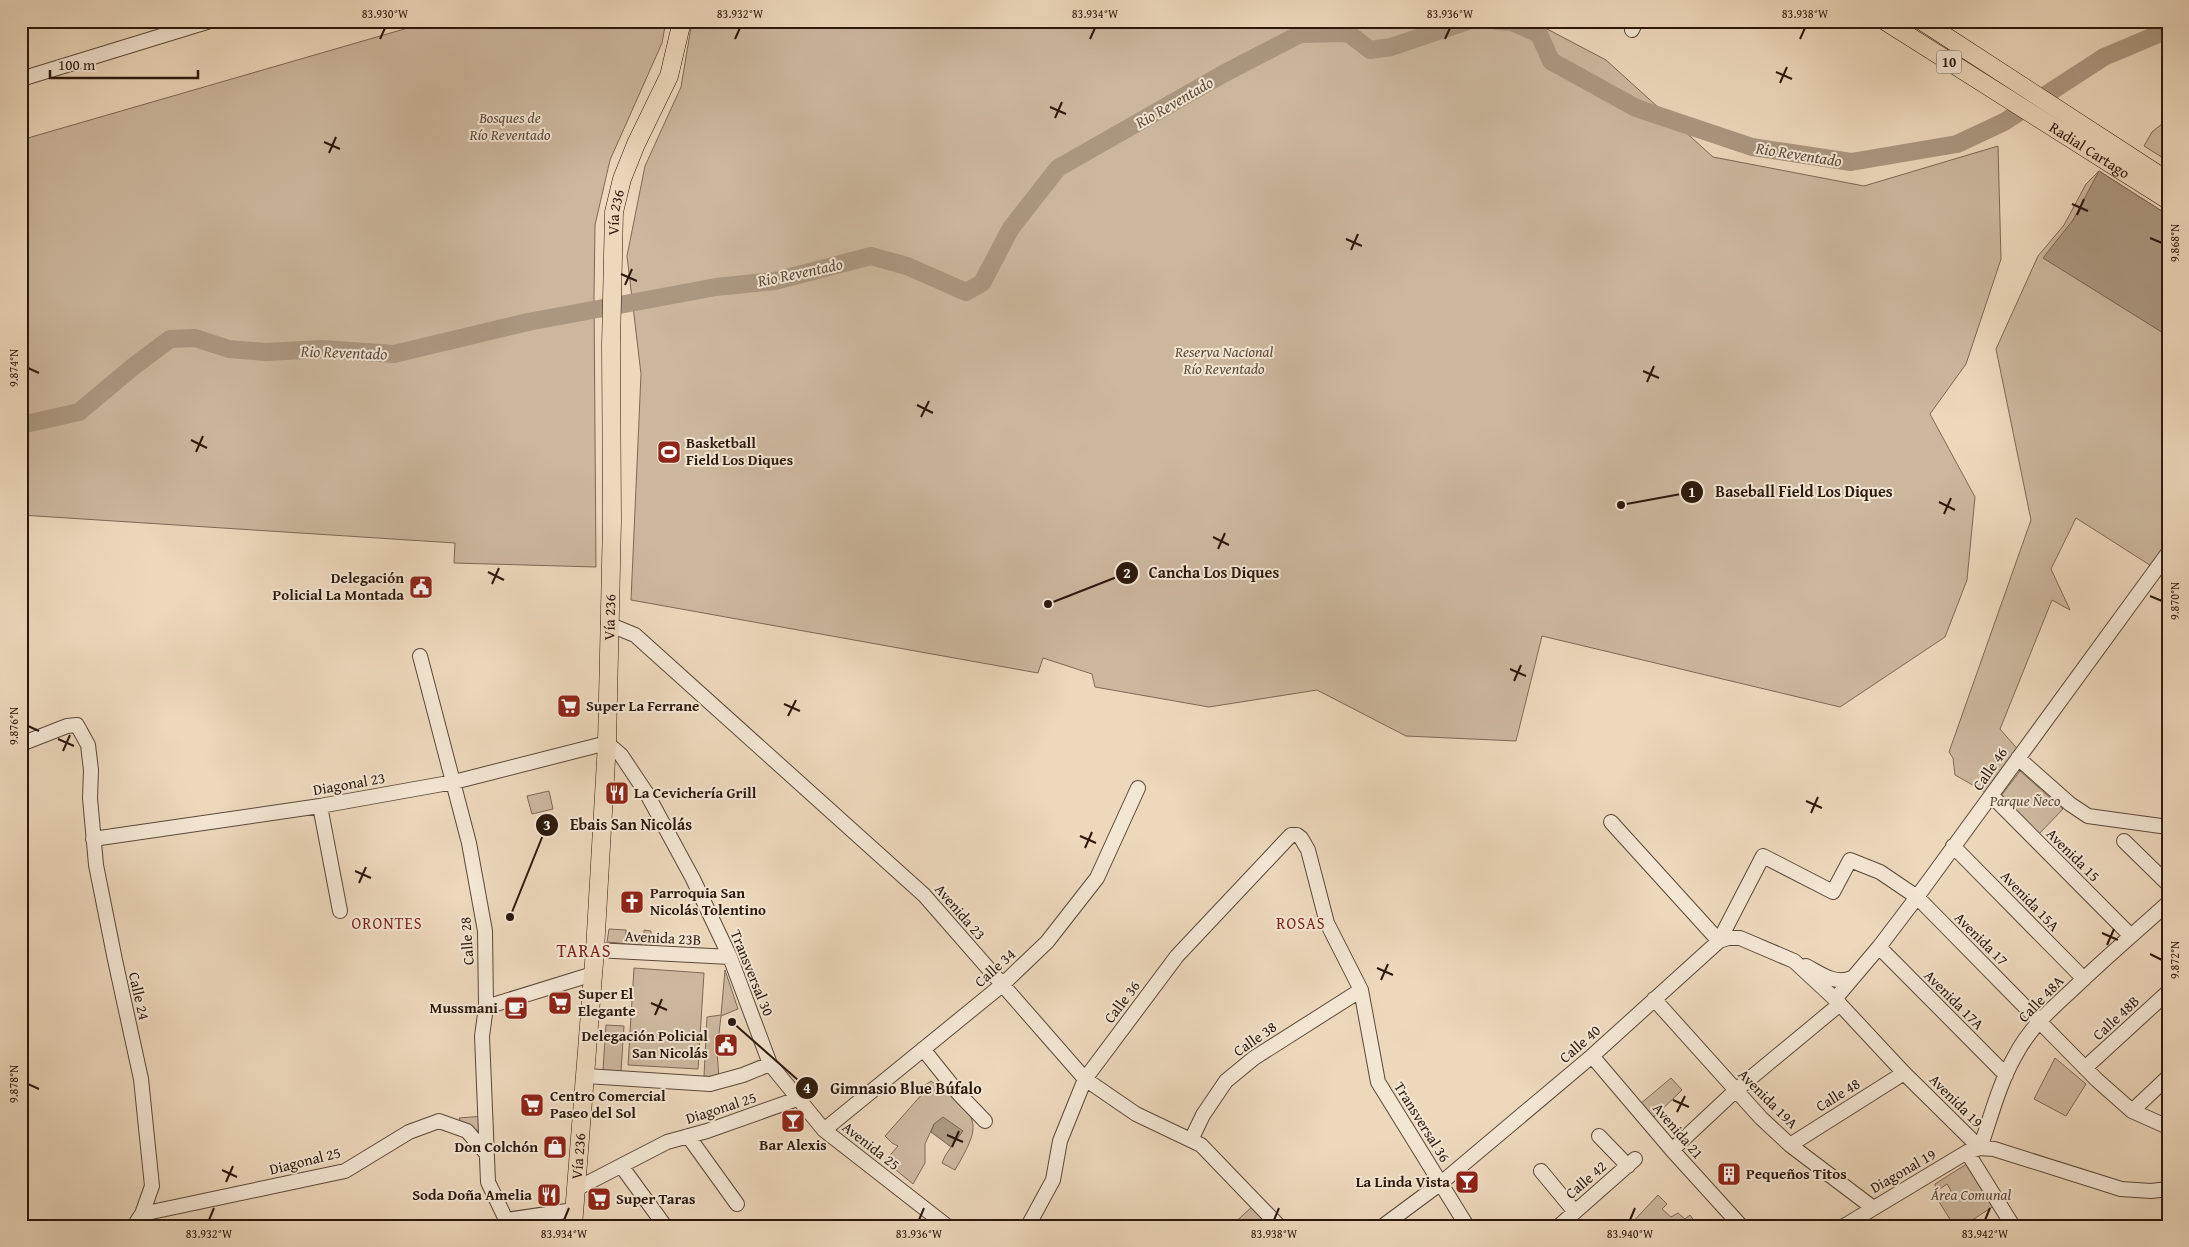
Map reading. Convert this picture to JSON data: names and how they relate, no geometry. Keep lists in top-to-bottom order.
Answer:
{
  "streets": {
    "main road": ["10", "Radial Cartago", "Vía 236"],
    "street": [
      "Calle 46",
      "Diagonal 23",
      "Avenida 15",
      "Avenida 15A",
      "Avenida 23",
      "Avenida 23B",
      "Avenida 17",
      "Calle 28",
      "Calle 34",
      "Transversal 30",
      "Calle 24",
      "Calle 48A",
      "Avenida 17A",
      "Calle 36",
      "Calle 48B",
      "Calle 38",
      "Calle 40",
      "Calle 48",
      "Avenida 19A",
      "Avenida 19",
      "Diagonal 25",
      "Transversal 36",
      "Avenida 21",
      "Avenida 25",
      "Diagonal 19",
      "Calle 42"
    ]
  },
  "crossings": [
    ["Vía 236", "Diagonal 23"],
    ["Vía 236", "Avenida 23"],
    ["Vía 236", "Avenida 23B"],
    ["Vía 236", "Transversal 30"],
    ["Vía 236", "Diagonal 25"],
    ["Calle 46", "Avenida 15"],
    ["Calle 46", "Avenida 15A"],
    ["Calle 46", "Avenida 17"],
    ["Calle 46", "Avenida 17A"],
    ["Calle 46", "Avenida 19A"],
    ["Calle 46", "Avenida 19"],
    ["Calle 46", "Avenida 21"],
    ["Diagonal 23", "Calle 28"],
    ["Diagonal 23", "Transversal 30"],
    ["Diagonal 23", "Calle 24"],
    ["Avenida 15", "Calle 48A"],
    ["Avenida 15A", "Calle 48A"],
    ["Avenida 23", "Calle 34"],
    ["Avenida 23", "Calle 36"],
    ["Avenida 23", "Calle 38"],
    ["Avenida 23B", "Transversal 30"],
    ["Avenida 17", "Calle 48A"],
    ["Avenida 17", "Calle 48B"],
    ["Avenida 17", "Calle 40"],
    ["Calle 28", "Diagonal 25"],
    ["Calle 34", "Avenida 25"],
    ["Transversal 30", "Avenida 25"],
    ["Calle 24", "Diagonal 25"],
    ["Calle 48A", "Avenida 17A"],
    ["Calle 48A", "Avenida 19"],
    ["Calle 48A", "Diagonal 19"],
    ["Calle 36", "Transversal 36"],
    ["Calle 38", "Transversal 36"],
    ["Calle 40", "Avenida 19A"],
    ["Calle 40", "Avenida 19"],
    ["Calle 40", "Transversal 36"],
    ["Calle 40", "Avenida 21"],
    ["Calle 48", "Avenida 19A"],
    ["Calle 48", "Avenida 19"],
    ["Avenida 19A", "Diagonal 19"],
    ["Avenida 19", "Diagonal 19"],
    ["Diagonal 25", "Avenida 25"]
  ],
  "districts": ["ORONTES", "ROSAS", "TARAS"],
  "water": ["Rio Reventado"],
  "parks": [
    "Bosques de Río Reventado",
    "Reserva Nacional Río Reventado",
    "Parque Ñeco",
    "Área Comunal"
  ],
  "places": {
    "sports": ["Basketball Field Los Diques"],
    "other": [
      "Baseball Field Los Diques",
      "Cancha Los Diques",
      "Ebais San Nicolás",
      "Gimnasio Blue Búfalo"
    ],
    "public building": ["Delegación Policial La Montada", "Delegación Policial San Nicolás"],
    "supermarket": [
      "Super La Ferrane",
      "Super El Elegante",
      "Centro Comercial Paseo del Sol",
      "Super Taras"
    ],
    "restaurant": ["La Cevichería Grill", "Soda Doña Amelia"],
    "church": ["Parroquia San Nicolás Tolentino"],
    "cafe": ["Mussmani"],
    "bar": ["Bar Alexis", "La Linda Vista"],
    "shop": ["Don Colchón"],
    "building": ["Pequeños Titos"]
  },
  "scale_bar": "100 m",
  "coordinates": [
    "83.930°W",
    "83.932°W",
    "83.934°W",
    "83.936°W",
    "83.938°W",
    "9.868°N",
    "9.874°N",
    "9.870°N",
    "9.876°N",
    "9.872°N",
    "9.878°N",
    "83.940°W",
    "83.942°W"
  ]
}
